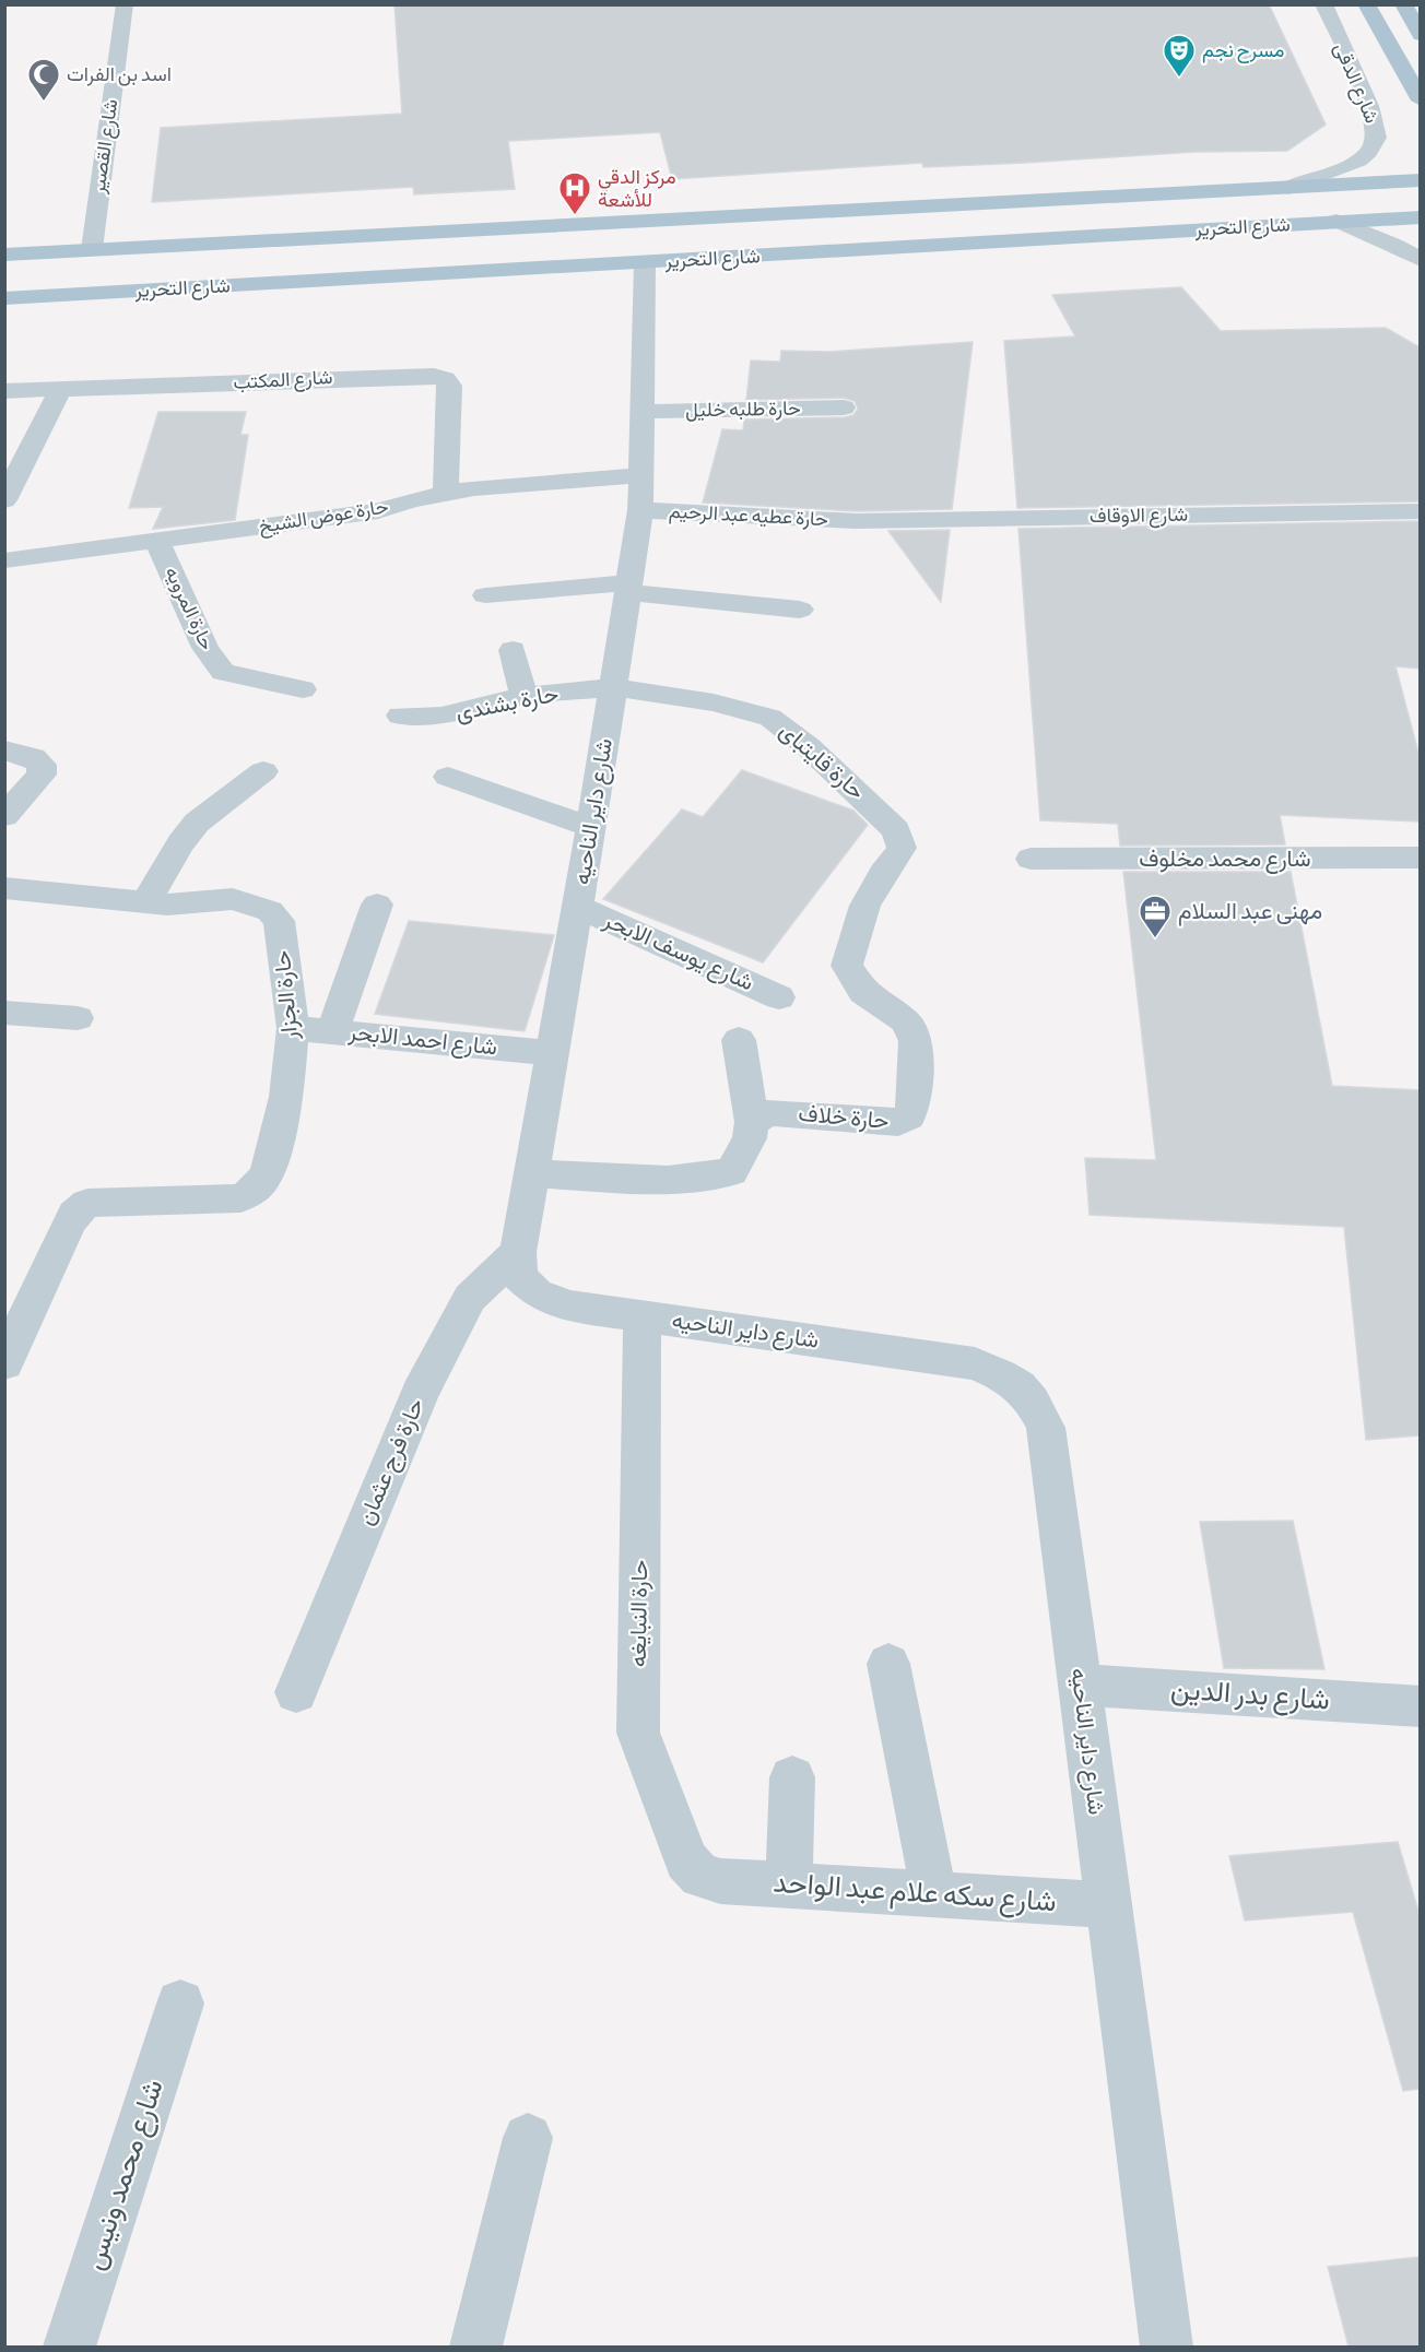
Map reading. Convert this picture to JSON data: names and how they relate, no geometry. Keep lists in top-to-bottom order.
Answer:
{
  "streets": {
    "main road": ["شارع التحرير"],
    "street": [
      "شارع الدقى",
      "شارع القصير",
      "شارع المكتب",
      "حارة طلبه خليل",
      "حارة عطيه عبد الرحيم",
      "شارع الاوقاف",
      "حارة عوض الشيخ",
      "حارة المرويه",
      "حارة بشندى",
      "حارة قايتباى",
      "شارع داير الناحيه",
      "شارع محمد مخلوف",
      "شارع يوسف الابحر",
      "حارة الجزار",
      "شارع احمد الابحر",
      "حارة خلاف",
      "حارة فرج عثمان",
      "حارة النبايغه",
      "شارع بدر الدين",
      "شارع سكه علام عبد الواحد",
      "شارع محمد ونيس"
    ]
  },
  "crossings": [
    ["شارع الدقى", "شارع التحرير"],
    ["شارع القصير", "شارع التحرير"],
    ["شارع التحرير", "شارع داير الناحيه"],
    ["شارع المكتب", "حارة عوض الشيخ"],
    ["حارة طلبه خليل", "شارع داير الناحيه"],
    ["حارة عطيه عبد الرحيم", "شارع الاوقاف"],
    ["حارة عطيه عبد الرحيم", "حارة عوض الشيخ"],
    ["حارة عطيه عبد الرحيم", "شارع داير الناحيه"],
    ["حارة عوض الشيخ", "حارة المرويه"],
    ["حارة عوض الشيخ", "شارع داير الناحيه"],
    ["حارة بشندى", "حارة قايتباى"],
    ["حارة بشندى", "شارع داير الناحيه"],
    ["حارة قايتباى", "شارع داير الناحيه"],
    ["حارة قايتباى", "حارة خلاف"],
    ["شارع داير الناحيه", "شارع يوسف الابحر"],
    ["شارع داير الناحيه", "شارع احمد الابحر"],
    ["شارع داير الناحيه", "حارة فرج عثمان"],
    ["شارع داير الناحيه", "حارة النبايغه"],
    ["شارع داير الناحيه", "شارع بدر الدين"],
    ["شارع داير الناحيه", "شارع سكه علام عبد الواحد"],
    ["حارة الجزار", "شارع احمد الابحر"],
    ["حارة النبايغه", "شارع سكه علام عبد الواحد"]
  ],
  "places": {
    "theatre": ["مسرح نجم"],
    "mosque": ["اسد بن الفرات"],
    "hospital": ["مركز الدقي للأشعة"],
    "office": ["مهنى عبد السلام"]
  }
}
